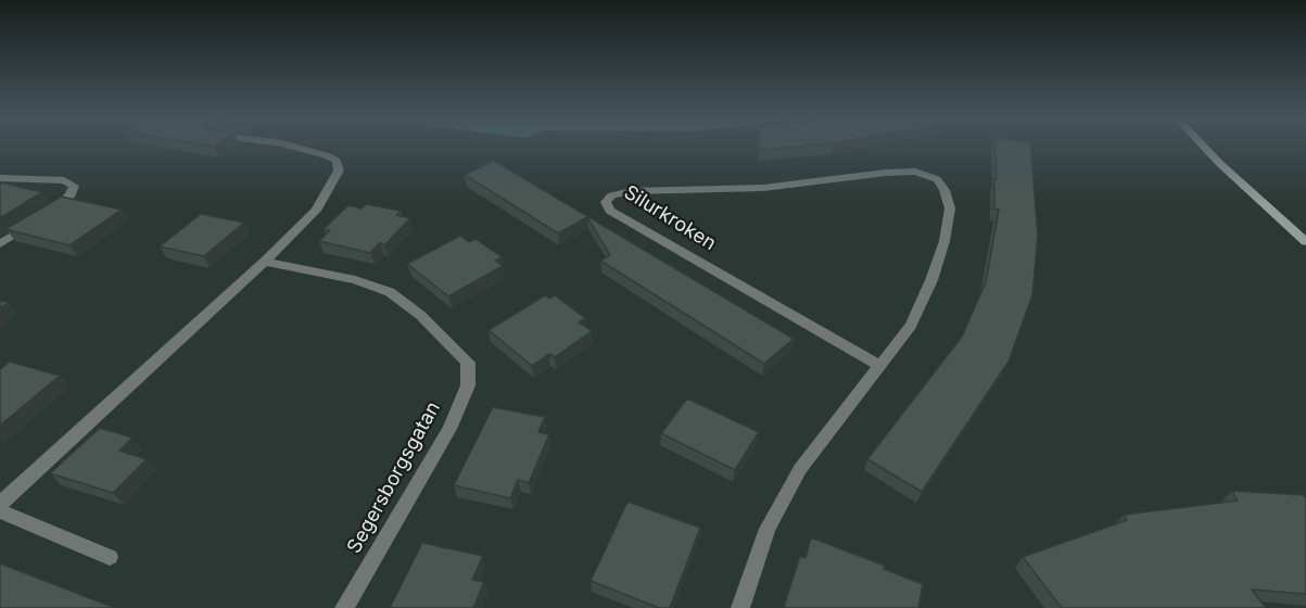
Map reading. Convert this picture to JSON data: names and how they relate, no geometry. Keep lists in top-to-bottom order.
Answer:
{
  "streets": {
    "street": ["Silurkroken", "Segersborgsgatan"]
  }
}
